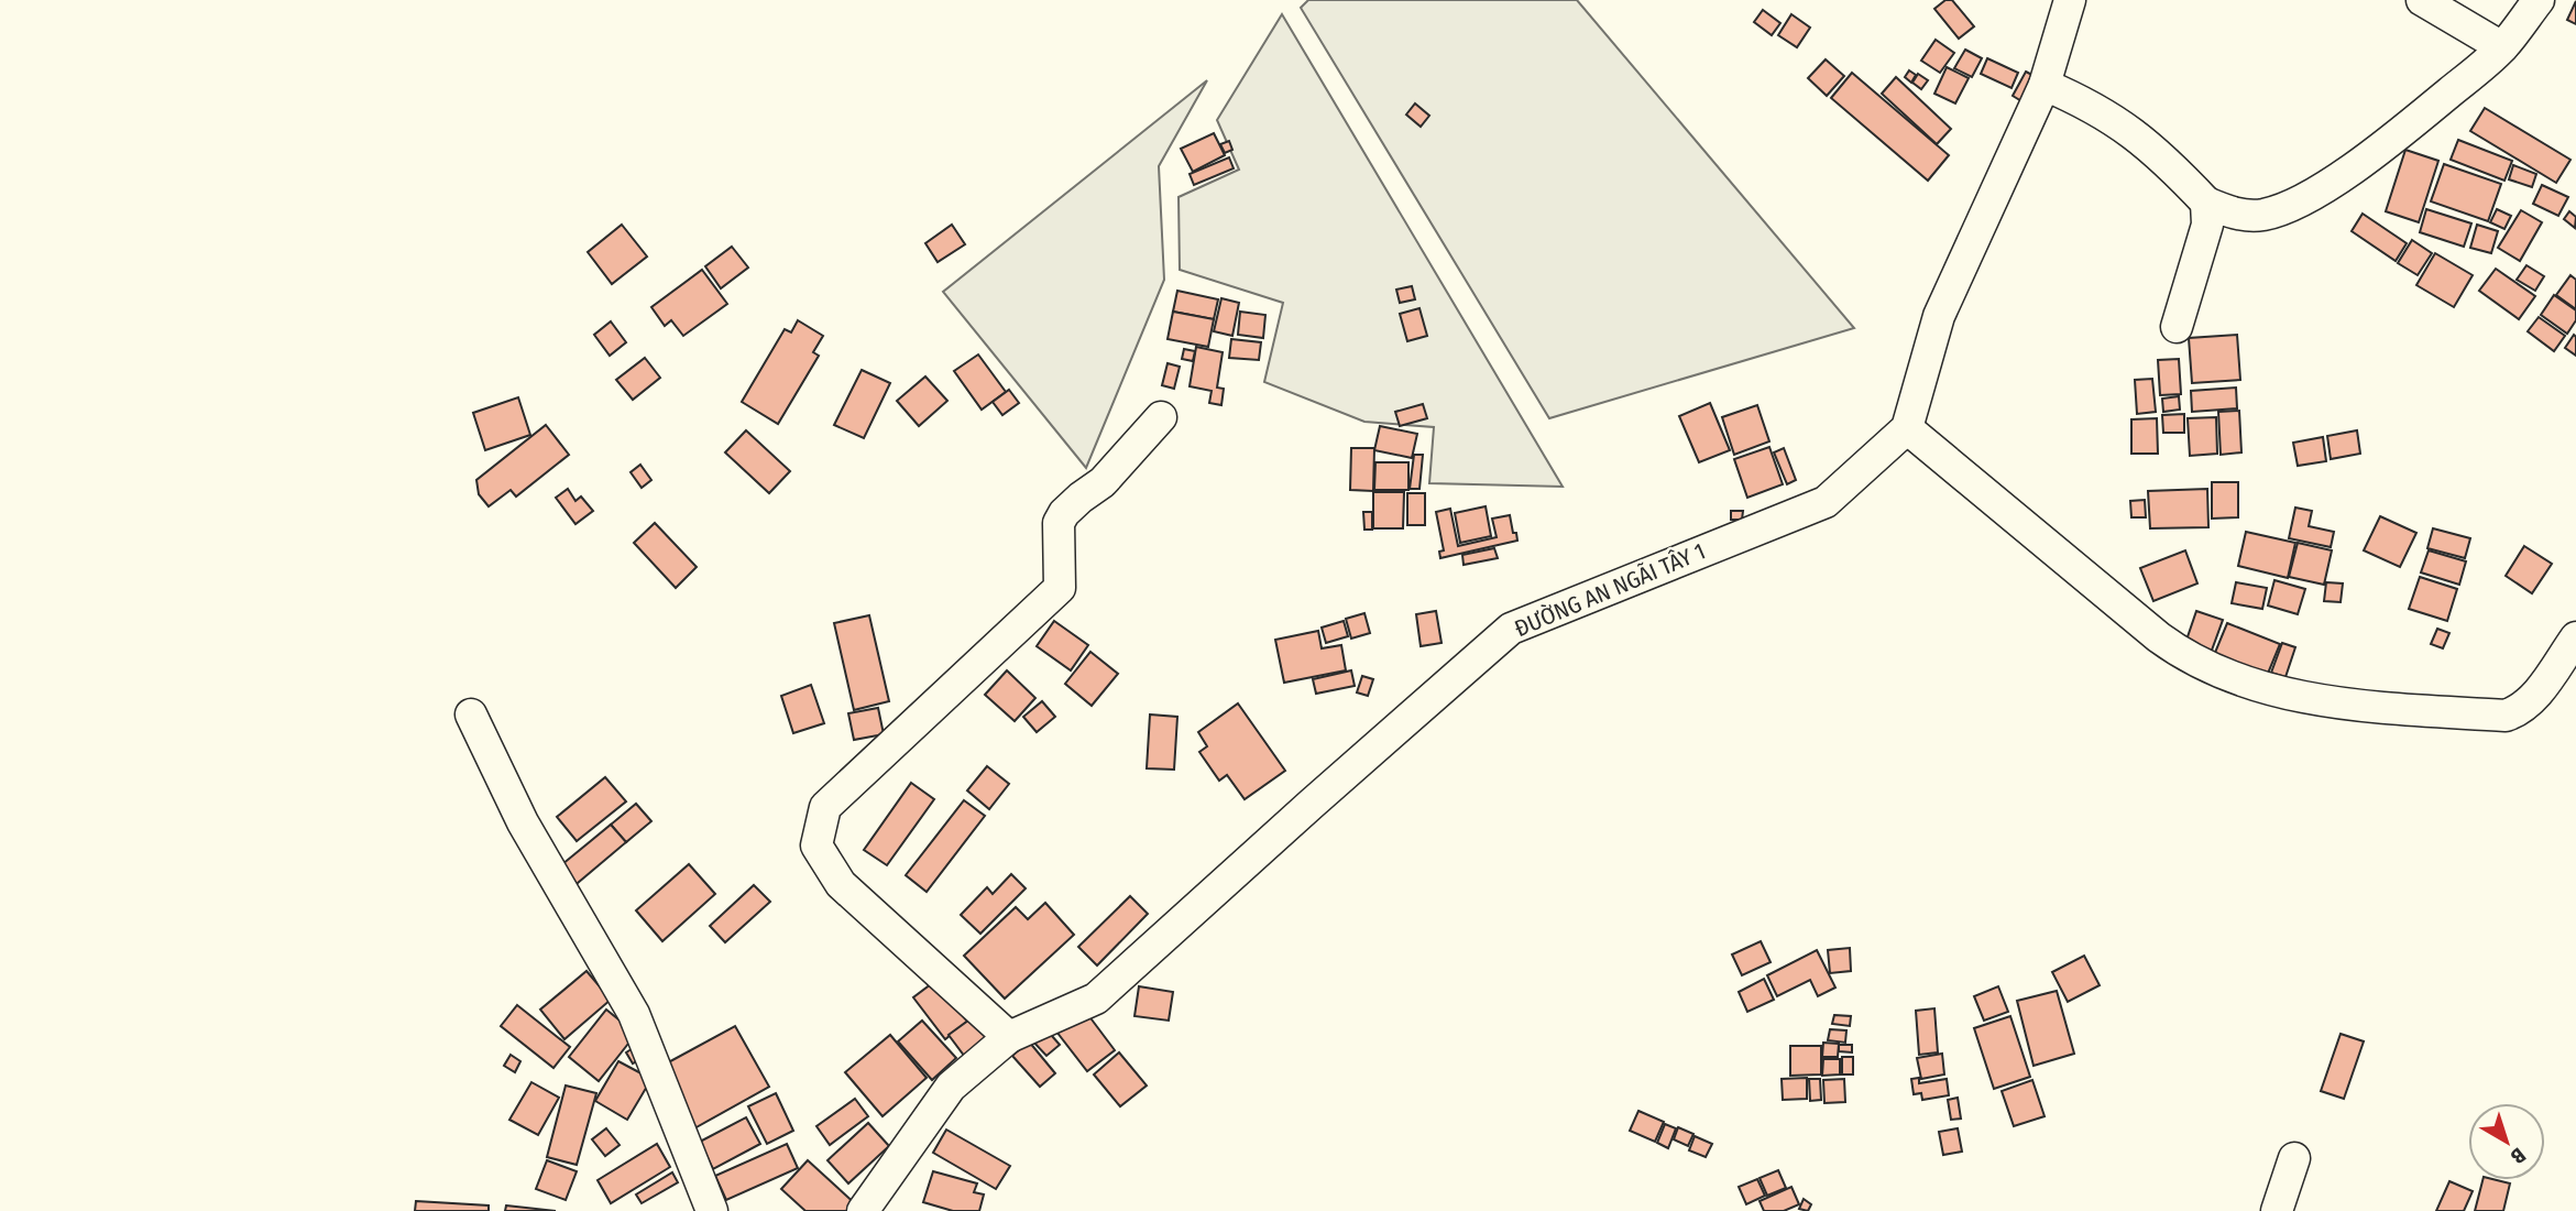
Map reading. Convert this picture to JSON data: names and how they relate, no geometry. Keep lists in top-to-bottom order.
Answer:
{
  "streets": {
    "street": ["ĐƯỜNG AN NGÃI TÂY 1"]
  },
  "north": "bottom right"
}
